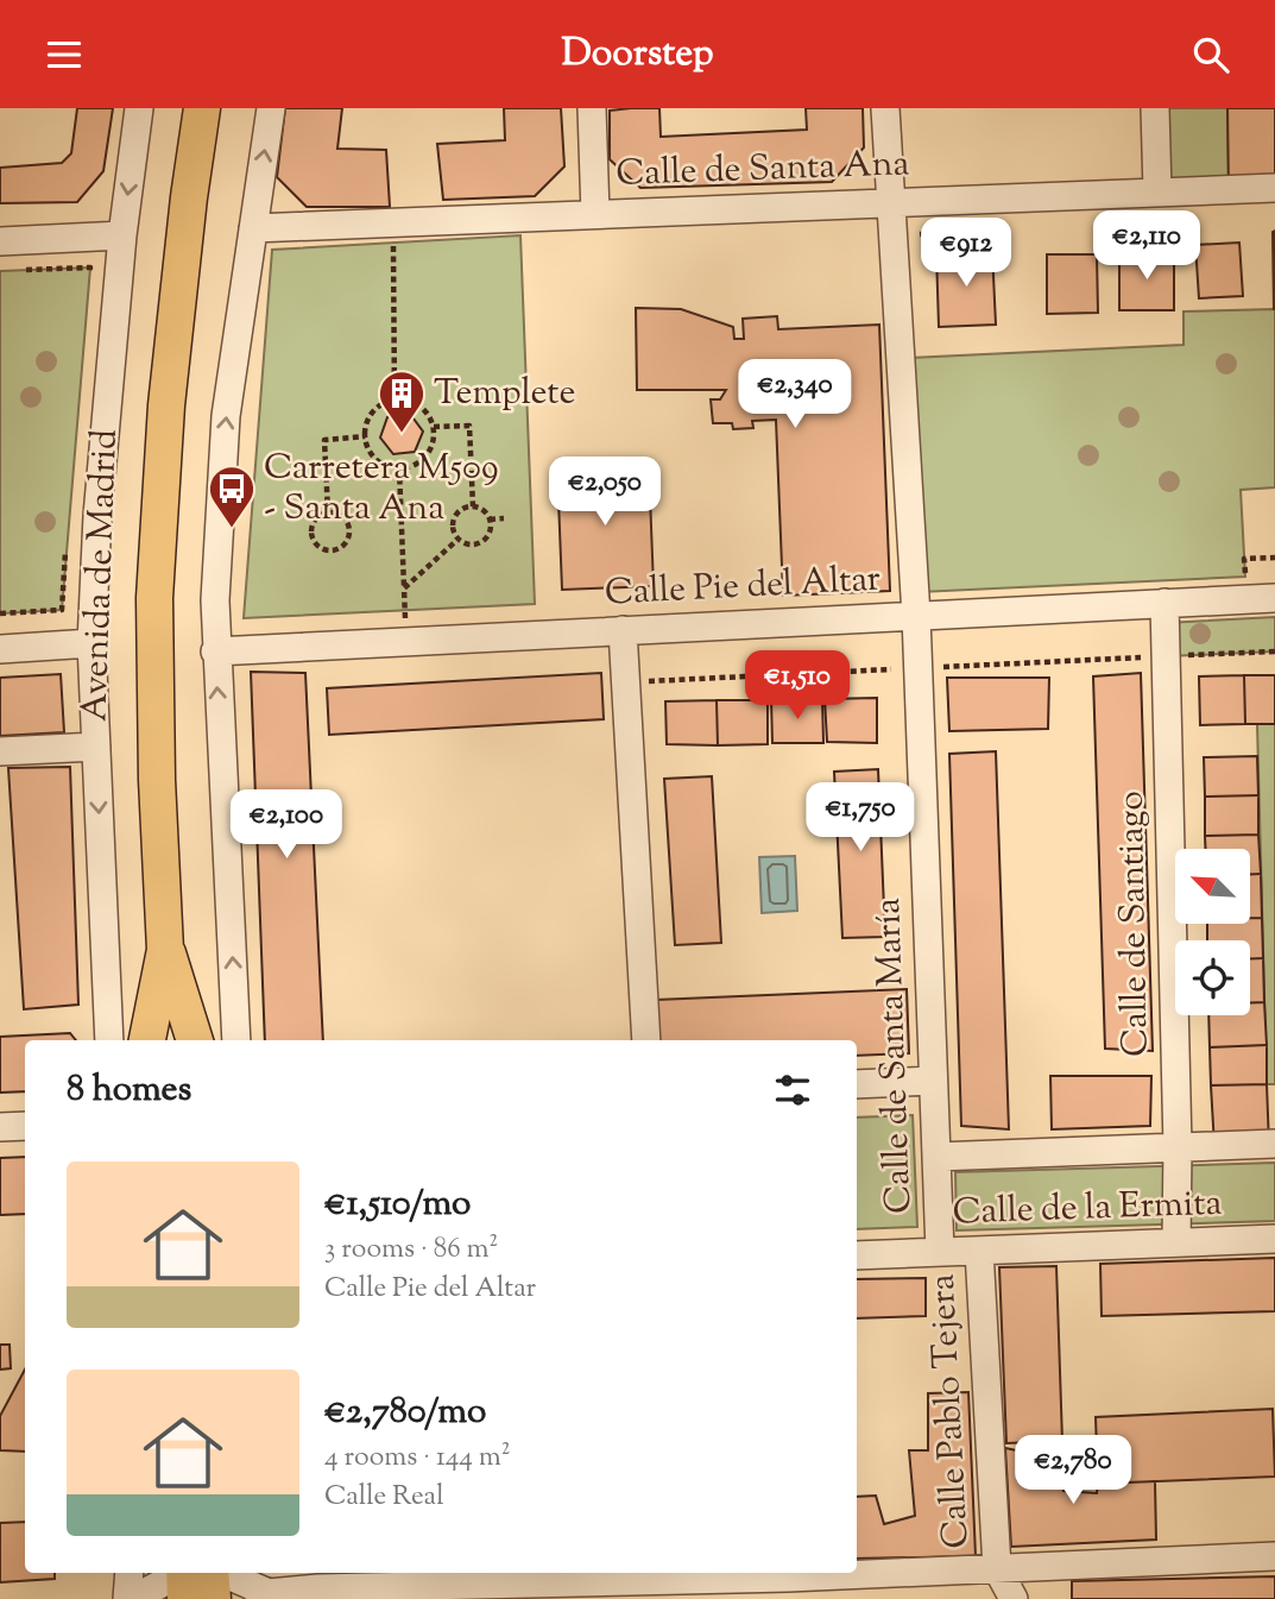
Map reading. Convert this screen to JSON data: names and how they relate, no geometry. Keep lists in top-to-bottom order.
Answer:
{
  "streets": {
    "main road": ["Avenida de Madrid"],
    "street": [
      "Calle de Santa Ana",
      "Calle Pie del Altar",
      "Calle de Santiago",
      "Calle de Santa María",
      "Calle de la Ermita",
      "Calle Pablo Tejera"
    ]
  },
  "crossings": [
    ["Calle de Santa Ana", "Calle de Santa María"],
    ["Calle Pie del Altar", "Calle de Santiago"],
    ["Calle Pie del Altar", "Calle de Santa María"],
    ["Calle de Santiago", "Calle de la Ermita"],
    ["Calle de Santa María", "Calle de la Ermita"],
    ["Calle de la Ermita", "Calle Pablo Tejera"]
  ],
  "places": {
    "building": ["Templete"],
    "bus stop": ["Carretera M509 - Santa Ana"]
  },
  "north": "top left",
  "page": {
    "header": "Doorstep",
    "price": [
      "€2,110",
      "€912",
      "€2,340",
      "€2,050",
      "€1,510",
      "€1,750",
      "€2,100",
      "€2,780"
    ],
    "heading": "8 homes",
    "list": [
      {
        "name": "€1,510/mo",
        "note": "3 rooms · 86 m² · Calle Pie del Altar"
      },
      {
        "name": "€2,780/mo",
        "note": "4 rooms · 144 m² · Calle Real"
      }
    ]
  }
}
